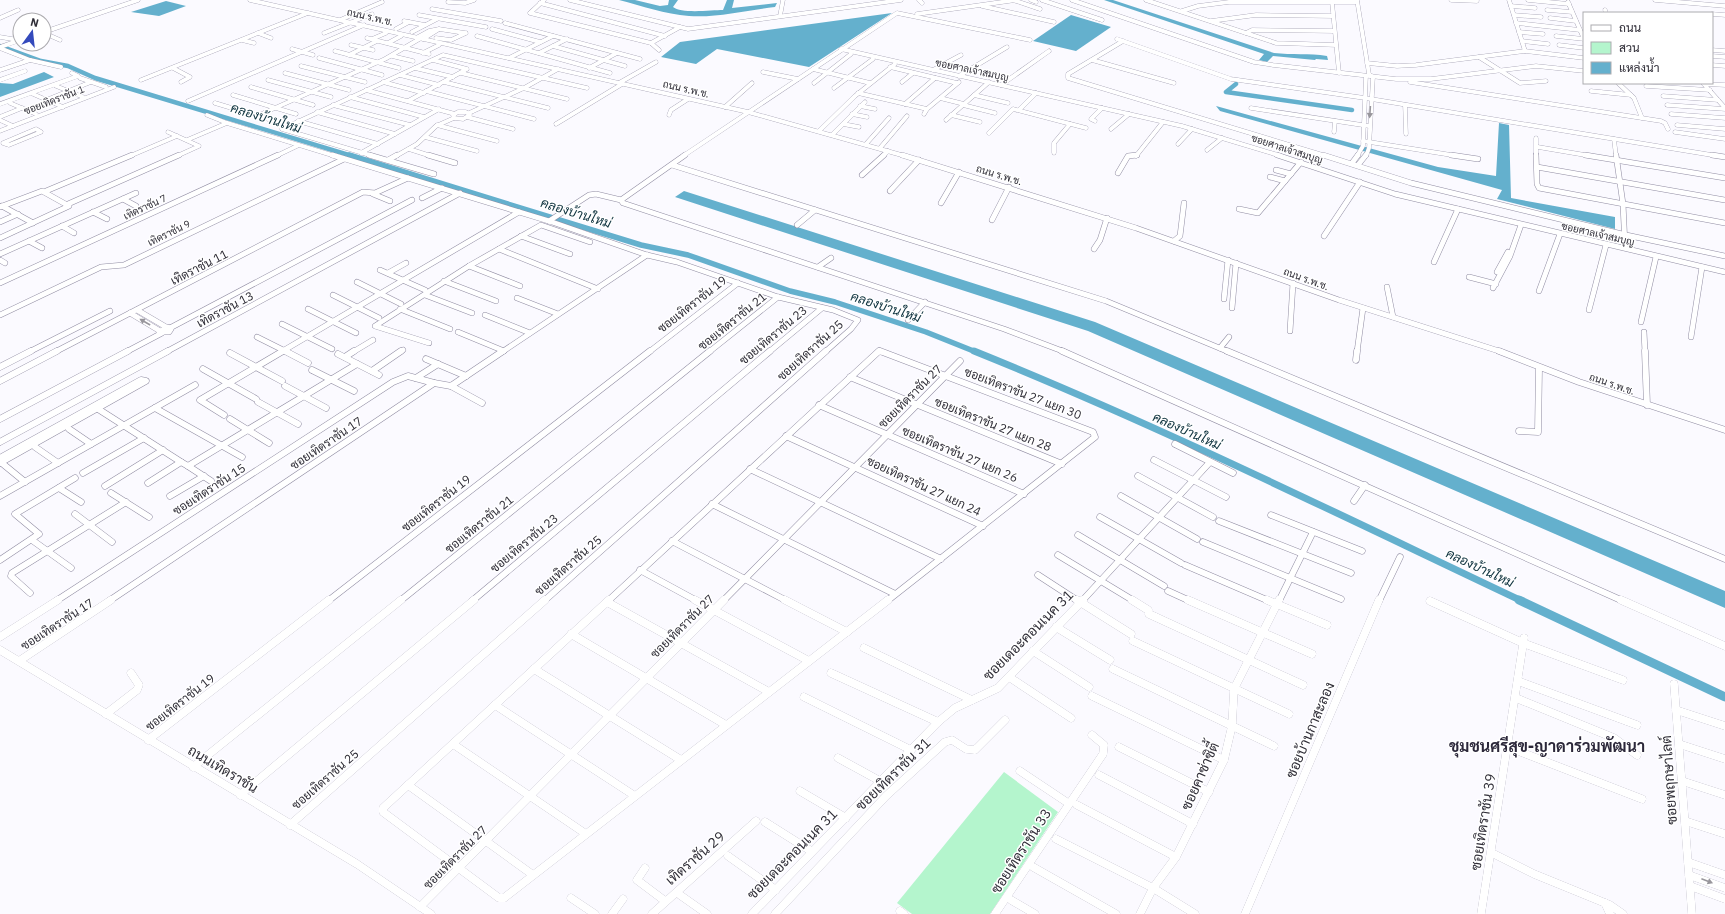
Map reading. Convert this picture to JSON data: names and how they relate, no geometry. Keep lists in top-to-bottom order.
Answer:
{
  "streets": {
    "street": [
      "ถนน ร.พ.ช.",
      "ซอยศาลเจ้าสมบุญ",
      "ซอยเทิดราชัน 1",
      "เทิดราชัน 7",
      "เทิดราชัน 9",
      "เทิดราชัน 11",
      "ซอยเทิดราชัน 19",
      "เทิดราชัน 13",
      "ซอยเทิดราชัน 21",
      "ซอยเทิดราชัน 23",
      "ซอยเทิดราชัน 25",
      "ซอยเทิดราชัน 27 แยก 30",
      "ซอยเทิดราชัน 27",
      "ซอยเทิดราชัน 27 แยก 28",
      "ซอยเทิดราชัน 17",
      "ซอยเทิดราชัน 27 แยก 26",
      "ซอยเทิดราชัน 27 แยก 24",
      "ซอยเทิดราชัน 15",
      "ซอยเดอะคอนเนค 31",
      "ซอยบ้านกาสะลอง",
      "ถนนเทิดราชัน",
      "ซอยเทิดราชัน 31",
      "ซอยคาซ่าซิตี้",
      "ซอยพฤกษาไลต์",
      "ซอยเทิดราชัน 39",
      "ซอยเทิดราชัน 33",
      "เทิดราชัน 29"
    ]
  },
  "crossings": [
    ["ซอยเทิดราชัน 19", "ถนนเทิดราชัน"],
    ["ซอยเทิดราชัน 21", "ถนนเทิดราชัน"],
    ["ซอยเทิดราชัน 23", "ซอยเทิดราชัน 25"],
    ["ซอยเทิดราชัน 23", "ถนนเทิดราชัน"],
    ["ซอยเทิดราชัน 25", "ถนนเทิดราชัน"],
    ["ซอยเทิดราชัน 27 แยก 30", "ซอยเทิดราชัน 27"],
    ["ซอยเทิดราชัน 27 แยก 30", "ซอยเทิดราชัน 27 แยก 28"],
    ["ซอยเทิดราชัน 27", "ซอยเทิดราชัน 27 แยก 28"],
    ["ซอยเทิดราชัน 27", "ซอยเทิดราชัน 27 แยก 26"],
    ["ซอยเทิดราชัน 27", "ซอยเทิดราชัน 27 แยก 24"],
    ["ซอยเทิดราชัน 27", "ถนนเทิดราชัน"],
    ["ซอยเทิดราชัน 17", "ซอยเทิดราชัน 15"],
    ["ซอยเทิดราชัน 17", "ถนนเทิดราชัน"],
    ["ซอยเดอะคอนเนค 31", "เทิดราชัน 29"]
  ],
  "districts": ["ชุมชนศรีสุข-ญาดาร่วมพัฒนา"],
  "water": ["คลองบ้านใหม่"],
  "legend": ["ถนน", "สวน", "แหล่งน้ำ"],
  "north": "top"
}
